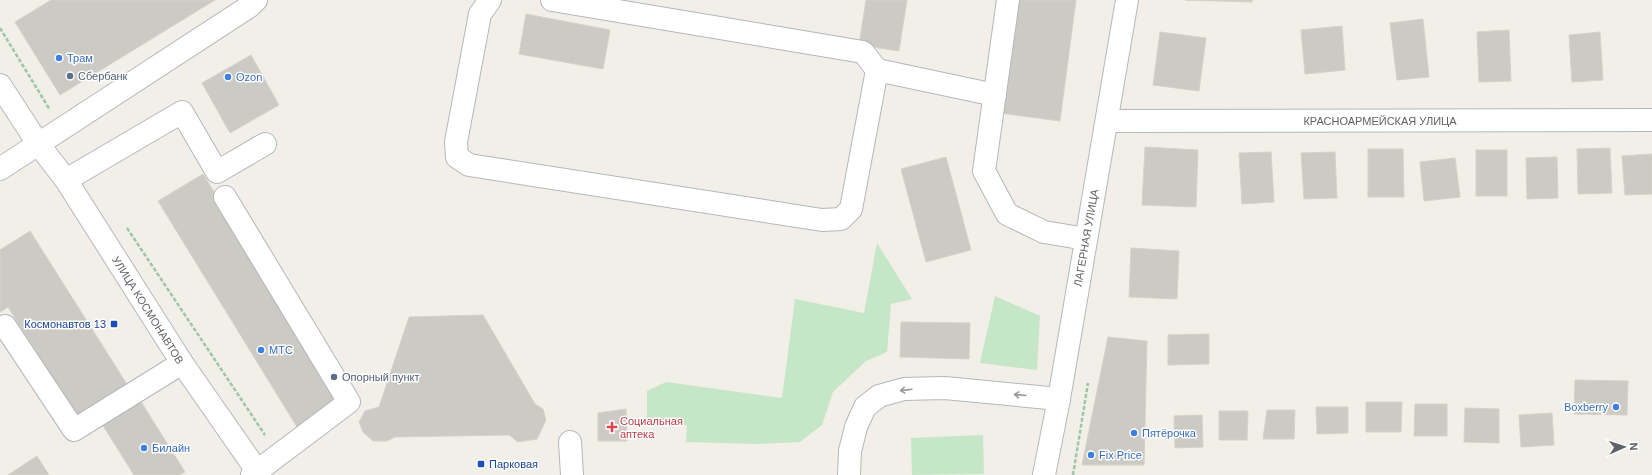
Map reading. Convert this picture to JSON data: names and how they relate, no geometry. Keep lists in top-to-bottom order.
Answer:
{
  "streets": {
    "street": ["КРАСНОАРМЕЙСКАЯ УЛИЦА", "ЛАГЕРНАЯ УЛИЦА", "УЛИЦА КОСМОНАВТОВ"]
  },
  "crossings": [
    ["КРАСНОАРМЕЙСКАЯ УЛИЦА", "ЛАГЕРНАЯ УЛИЦА"]
  ],
  "places": {
    "other": [
      "Трам",
      "Сбербанк",
      "Ozon",
      "МТС",
      "Опорный пункт",
      "Boxberry",
      "Пятёрочка",
      "Билайн",
      "Fix Price"
    ],
    "transit": ["Космонавтов 13", "Парковая"],
    "health": ["Социальная аптека"]
  },
  "north": "right"
}
